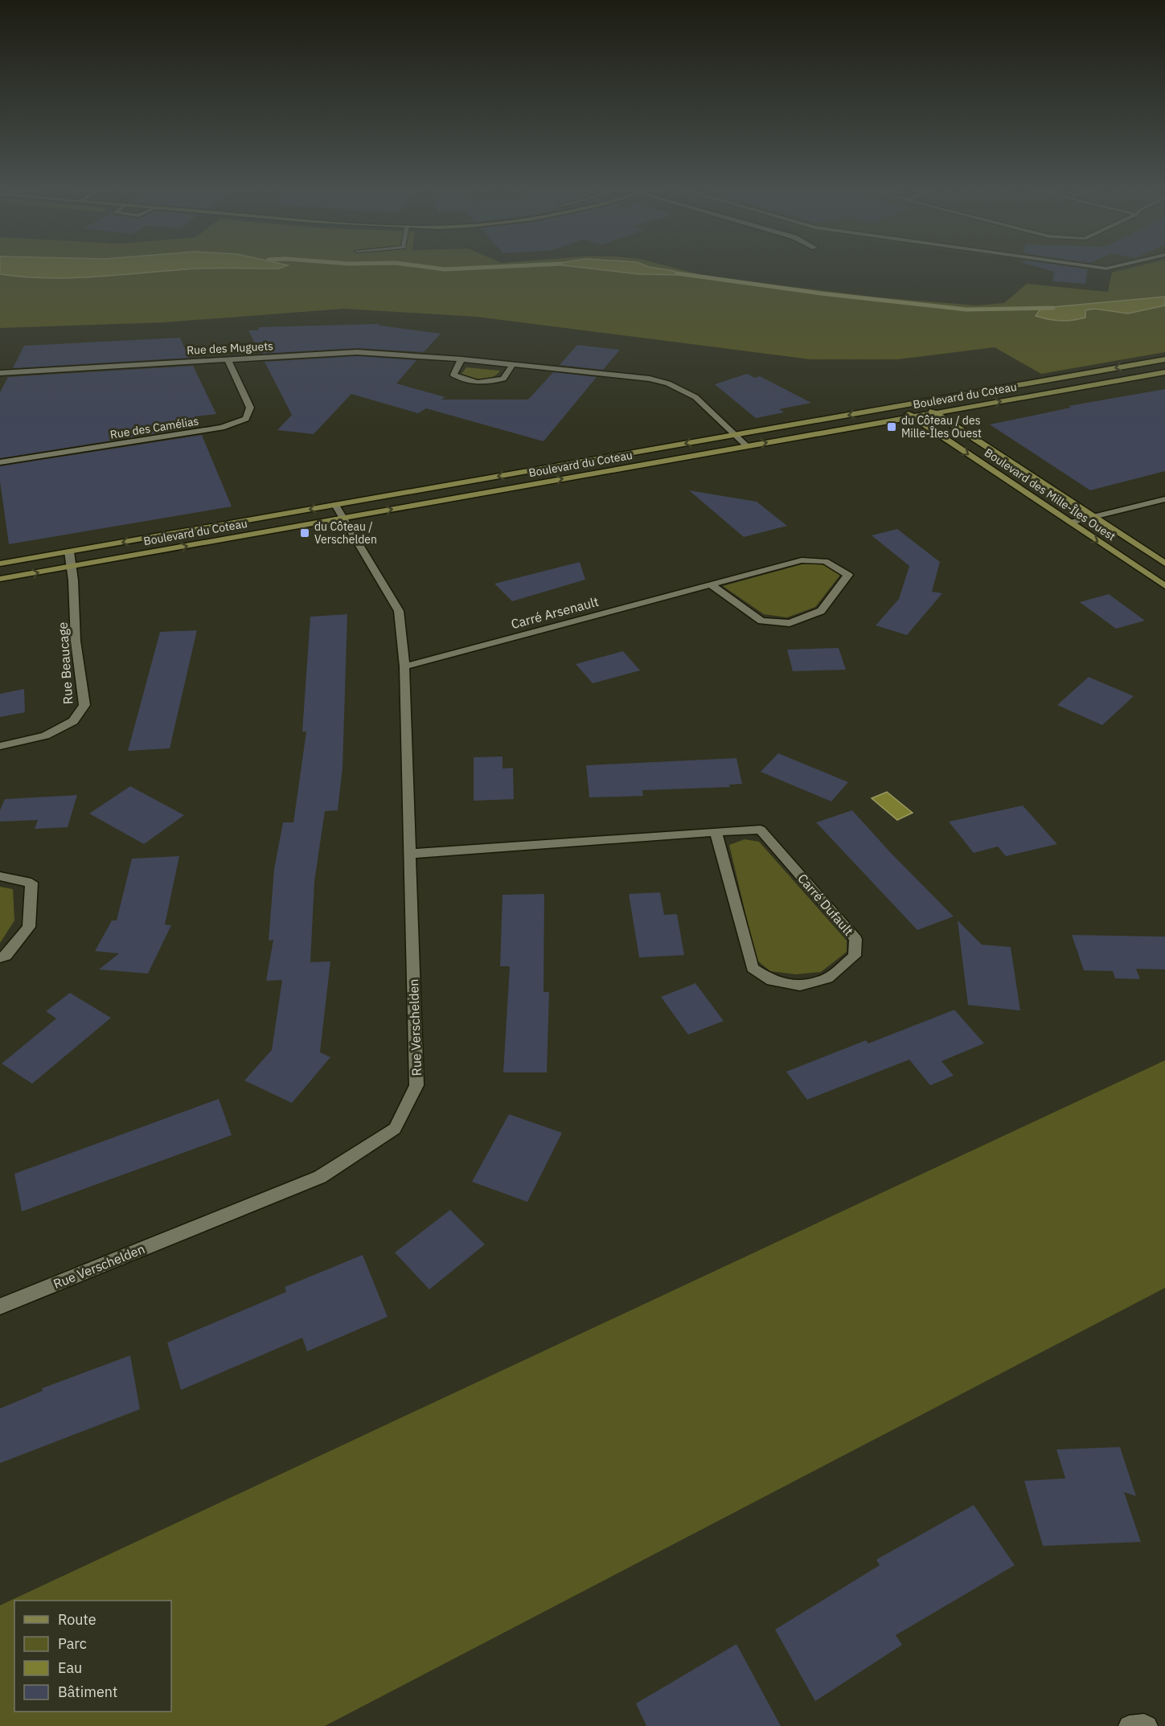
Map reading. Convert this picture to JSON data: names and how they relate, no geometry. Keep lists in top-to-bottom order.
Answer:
{
  "streets": {
    "street": [
      "Rue des Muguets",
      "Boulevard du Coteau",
      "Rue des Camélias",
      "Boulevard des Mille-Îles Ouest",
      "Carré Arsenault",
      "Rue Beaucage",
      "Carré Dufault",
      "Rue Verschelden"
    ]
  },
  "crossings": [
    ["Rue des Muguets", "Boulevard du Coteau"],
    ["Rue des Muguets", "Rue des Camélias"],
    ["Boulevard du Coteau", "Boulevard des Mille-Îles Ouest"],
    ["Boulevard du Coteau", "Rue Beaucage"],
    ["Boulevard du Coteau", "Rue Verschelden"],
    ["Carré Arsenault", "Rue Verschelden"],
    ["Carré Dufault", "Rue Verschelden"]
  ],
  "places": {
    "transit": ["du Côteau / des Mille-Îles Ouest", "du Côteau / Verschelden"]
  },
  "legend": [
    "Route",
    "Parc",
    "Eau",
    "Bâtiment"
  ]
}
